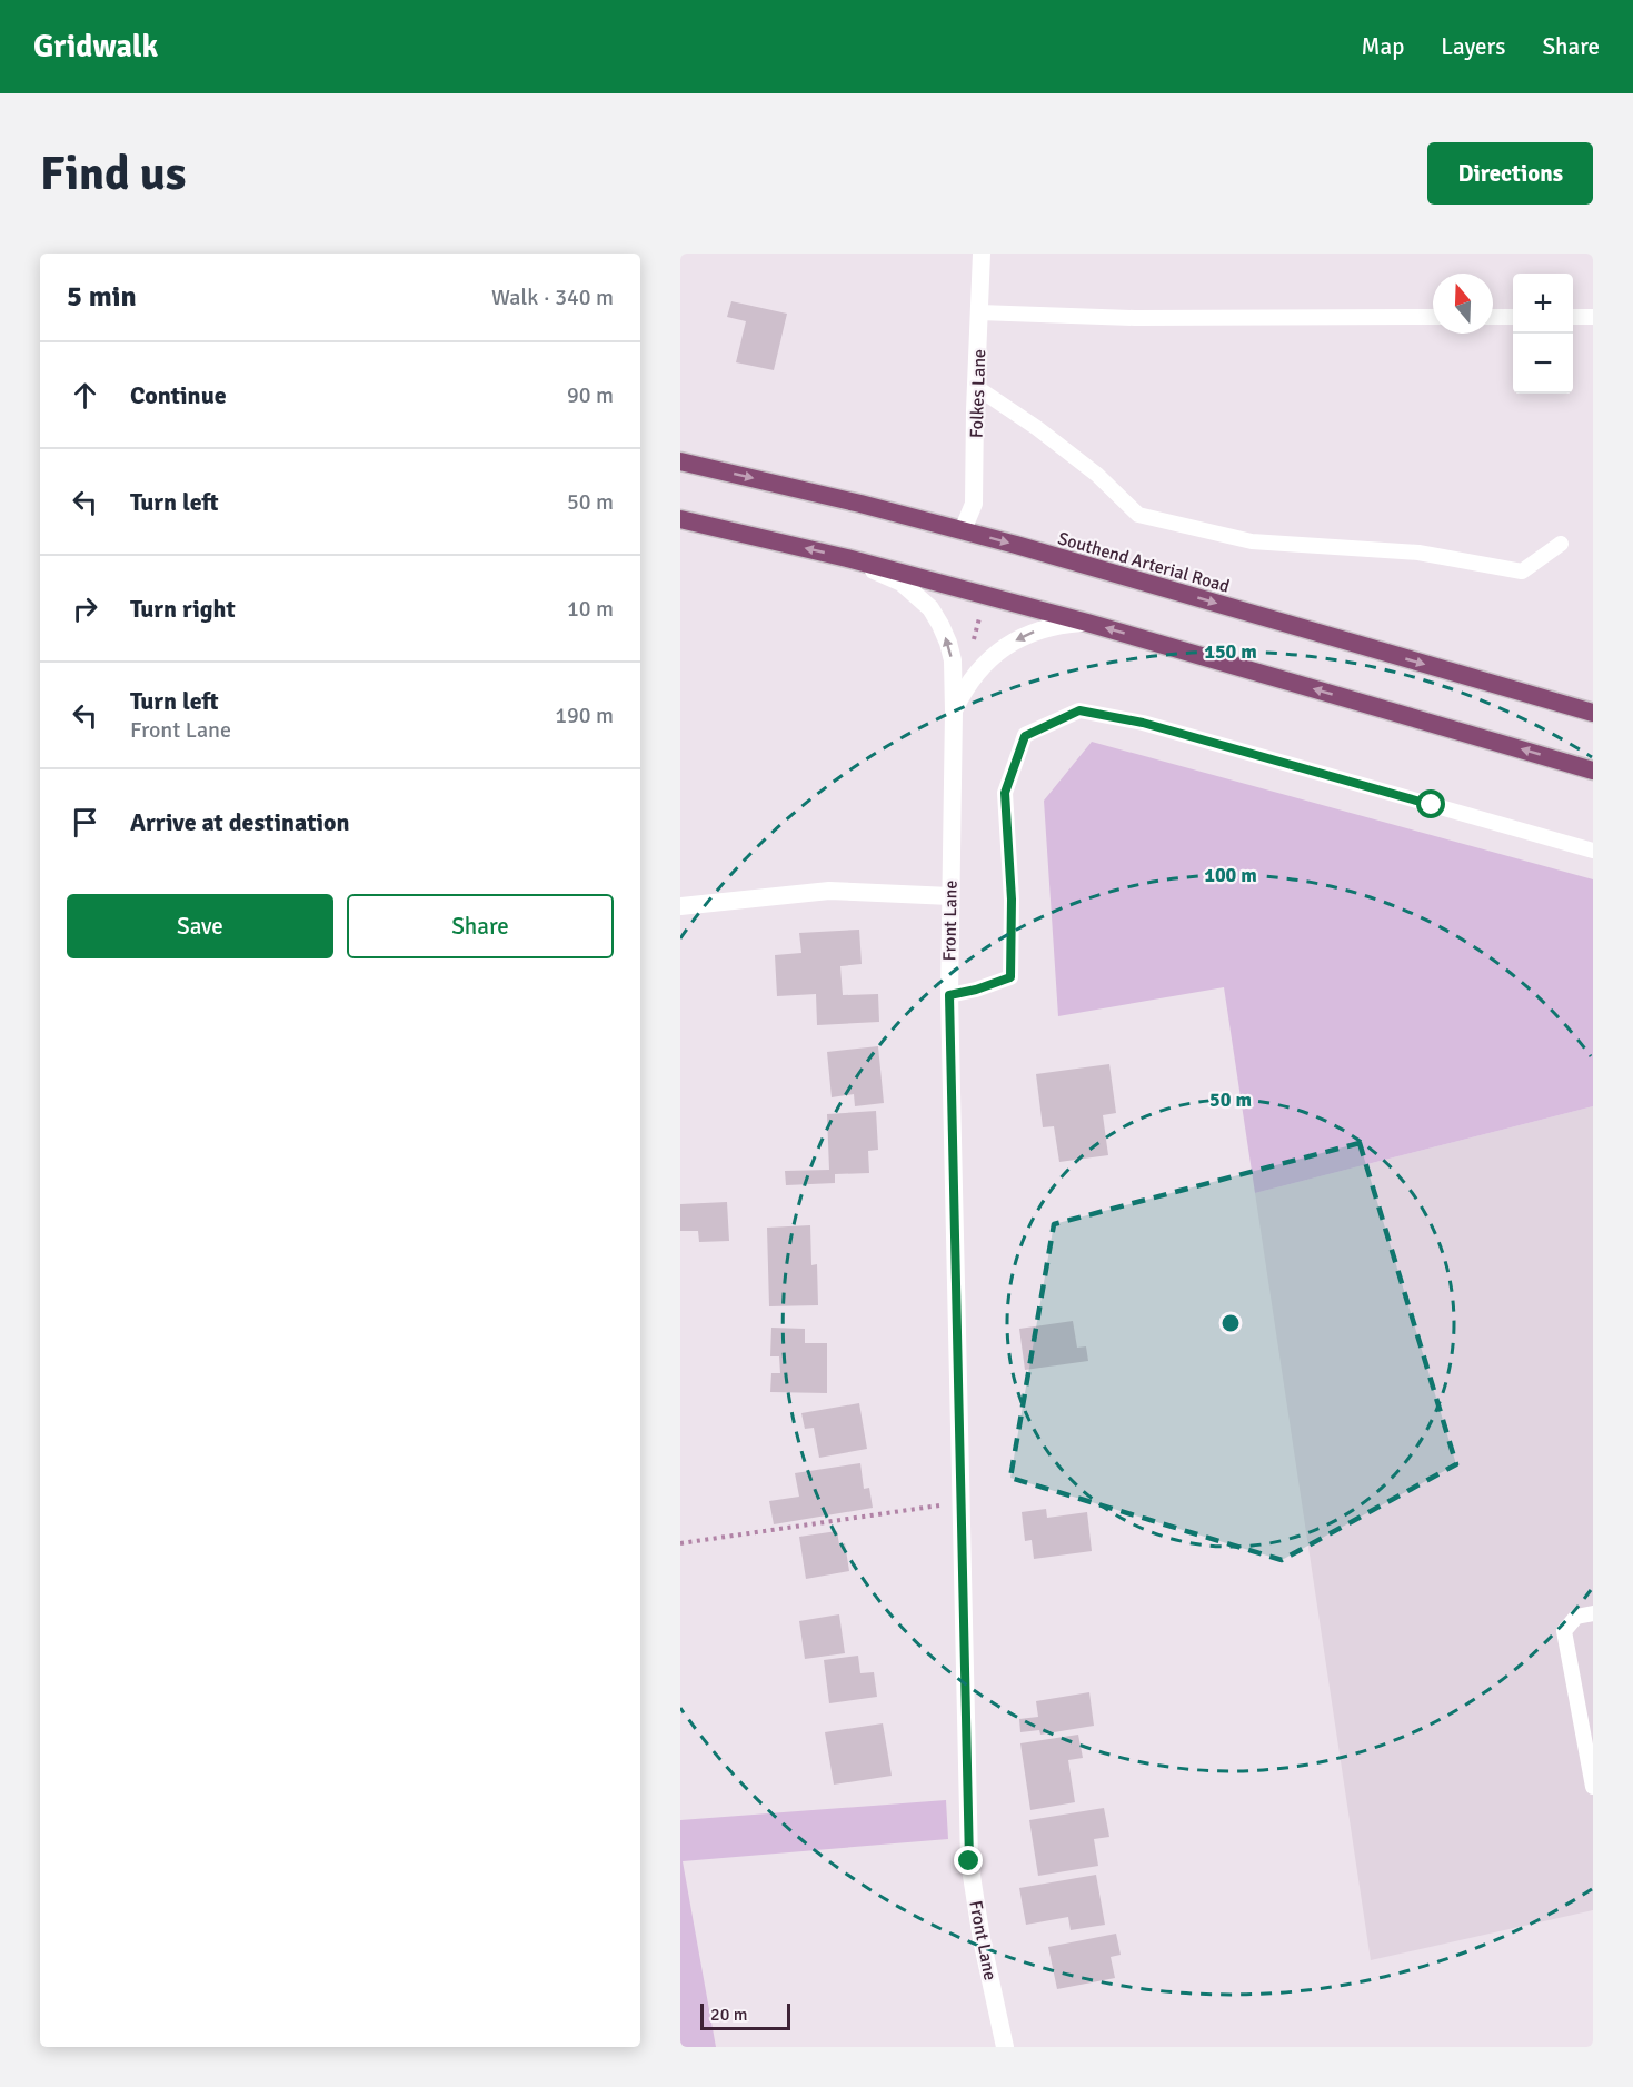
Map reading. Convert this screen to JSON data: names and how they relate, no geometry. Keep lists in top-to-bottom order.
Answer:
{
  "streets": {
    "highway": ["Southend Arterial Road"],
    "street": ["Folkes Lane", "Front Lane"]
  },
  "crossings": [
    ["Folkes Lane", "Southend Arterial Road"]
  ],
  "scale_bar": "20 m",
  "north": "top",
  "page": {
    "header": "Gridwalk",
    "nav": ["Map", "Layers", "Share"],
    "buttons": [
      "Directions",
      ["Save", "Share"]
    ],
    "title": "Find us",
    "heading": ["5 min", "Walk · 340 m"],
    "map_buttons": ["+", "−"],
    "list": [
      ["Continue", "90 m"],
      ["Turn left", "50 m"],
      ["Turn right", "10 m"],
      ["Turn left", "Front Lane", "190 m"],
      "Arrive at destination"
    ],
    "scale": "20 m"
  },
  "rings": ["150 m", "100 m", "50 m"]
}
